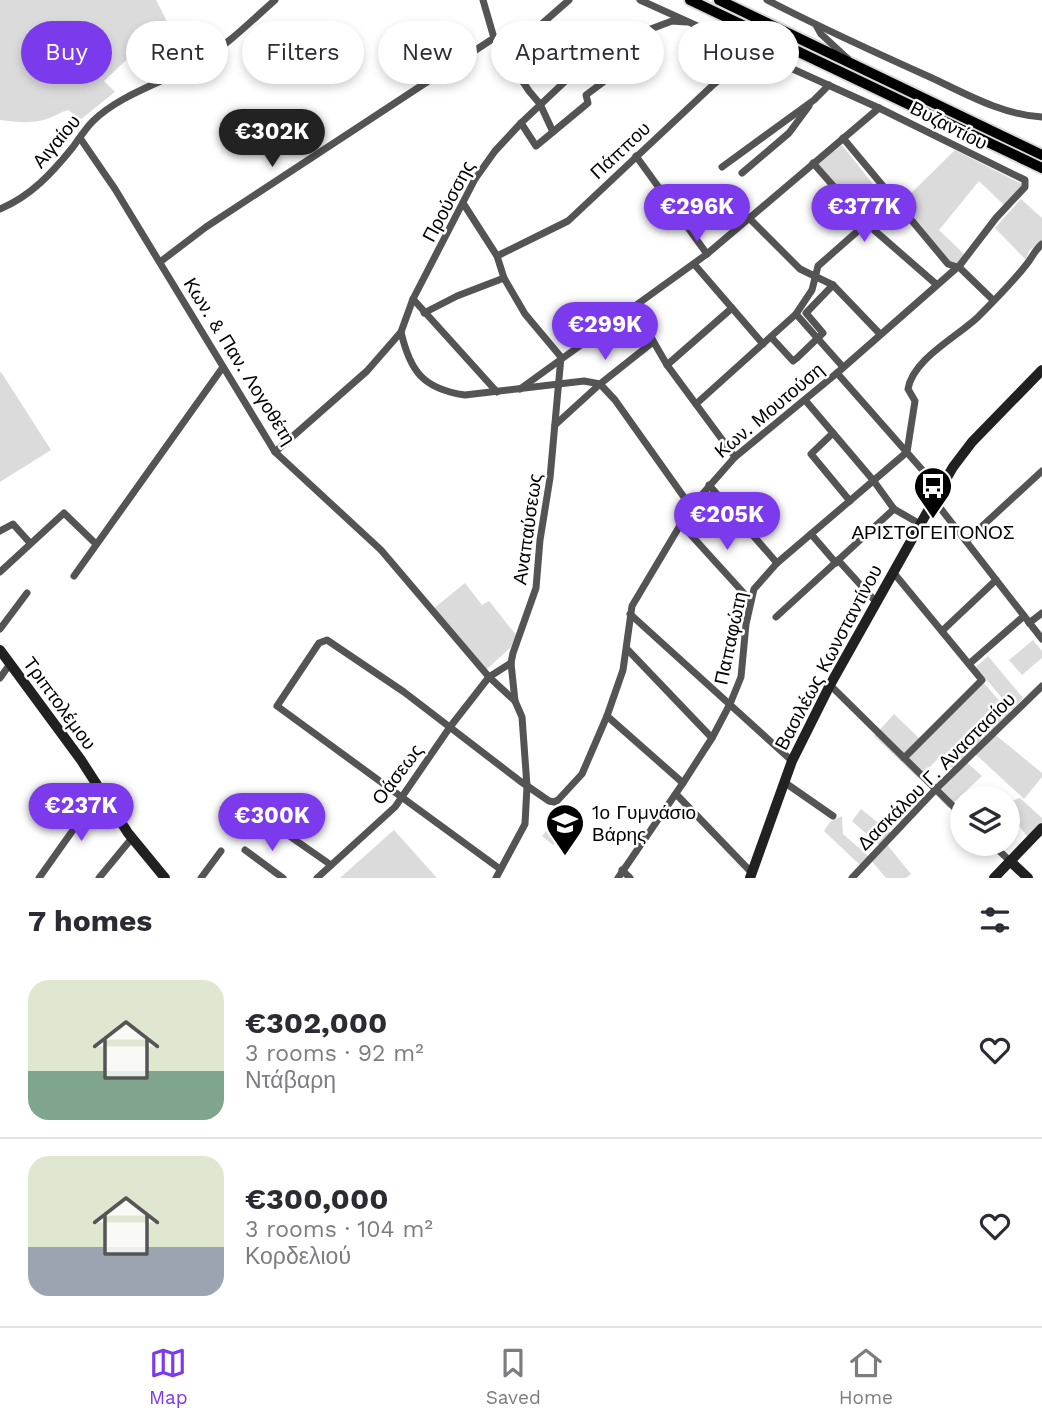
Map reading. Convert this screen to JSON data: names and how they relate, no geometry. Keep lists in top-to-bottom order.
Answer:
{
  "streets": {
    "main road": ["Βασιλέως Κωνσταντίνου", "Τριπτολέμου"],
    "street": [
      "Βυζαντίου",
      "Αιγαίου",
      "Πάππου",
      "Προύσσης",
      "Κων. & Παν. Λογοθέτη",
      "Κων. Μουτούση",
      "Αναπαύσεως",
      "Παπαφώτη",
      "Δασκάλου Γ. Αναστασίου",
      "Οάσεως"
    ]
  },
  "crossings": [
    ["Βυζαντίου", "Κων. Μουτούση"],
    ["Αιγαίου", "Κων. & Παν. Λογοθέτη"],
    ["Κων. & Παν. Λογοθέτη", "Αναπαύσεως"],
    ["Κων. & Παν. Λογοθέτη", "Οάσεως"],
    ["Κων. Μουτούση", "Αναπαύσεως"]
  ],
  "places": {
    "bus stop": ["ΑΡΙΣΤΟΓΕΙΤΟΝΟΣ"],
    "school or university": ["1ο Γυμνάσιο Βάρης"]
  },
  "page": {
    "chip": [
      "Buy",
      "Rent",
      "Filters",
      "New",
      "Apartment",
      "House"
    ],
    "price": [
      "€302K",
      "€296K",
      "€377K",
      "€299K",
      "€205K",
      "€237K",
      "€300K"
    ],
    "heading": "7 homes",
    "list": [
      {
        "name": "€302,000",
        "note": "3 rooms · 92 m² · Ντάβαρη"
      },
      {
        "name": "€300,000",
        "note": "3 rooms · 104 m² · Κορδελιού"
      }
    ],
    "tabs": ["Map", "Saved", "Home"]
  }
}
